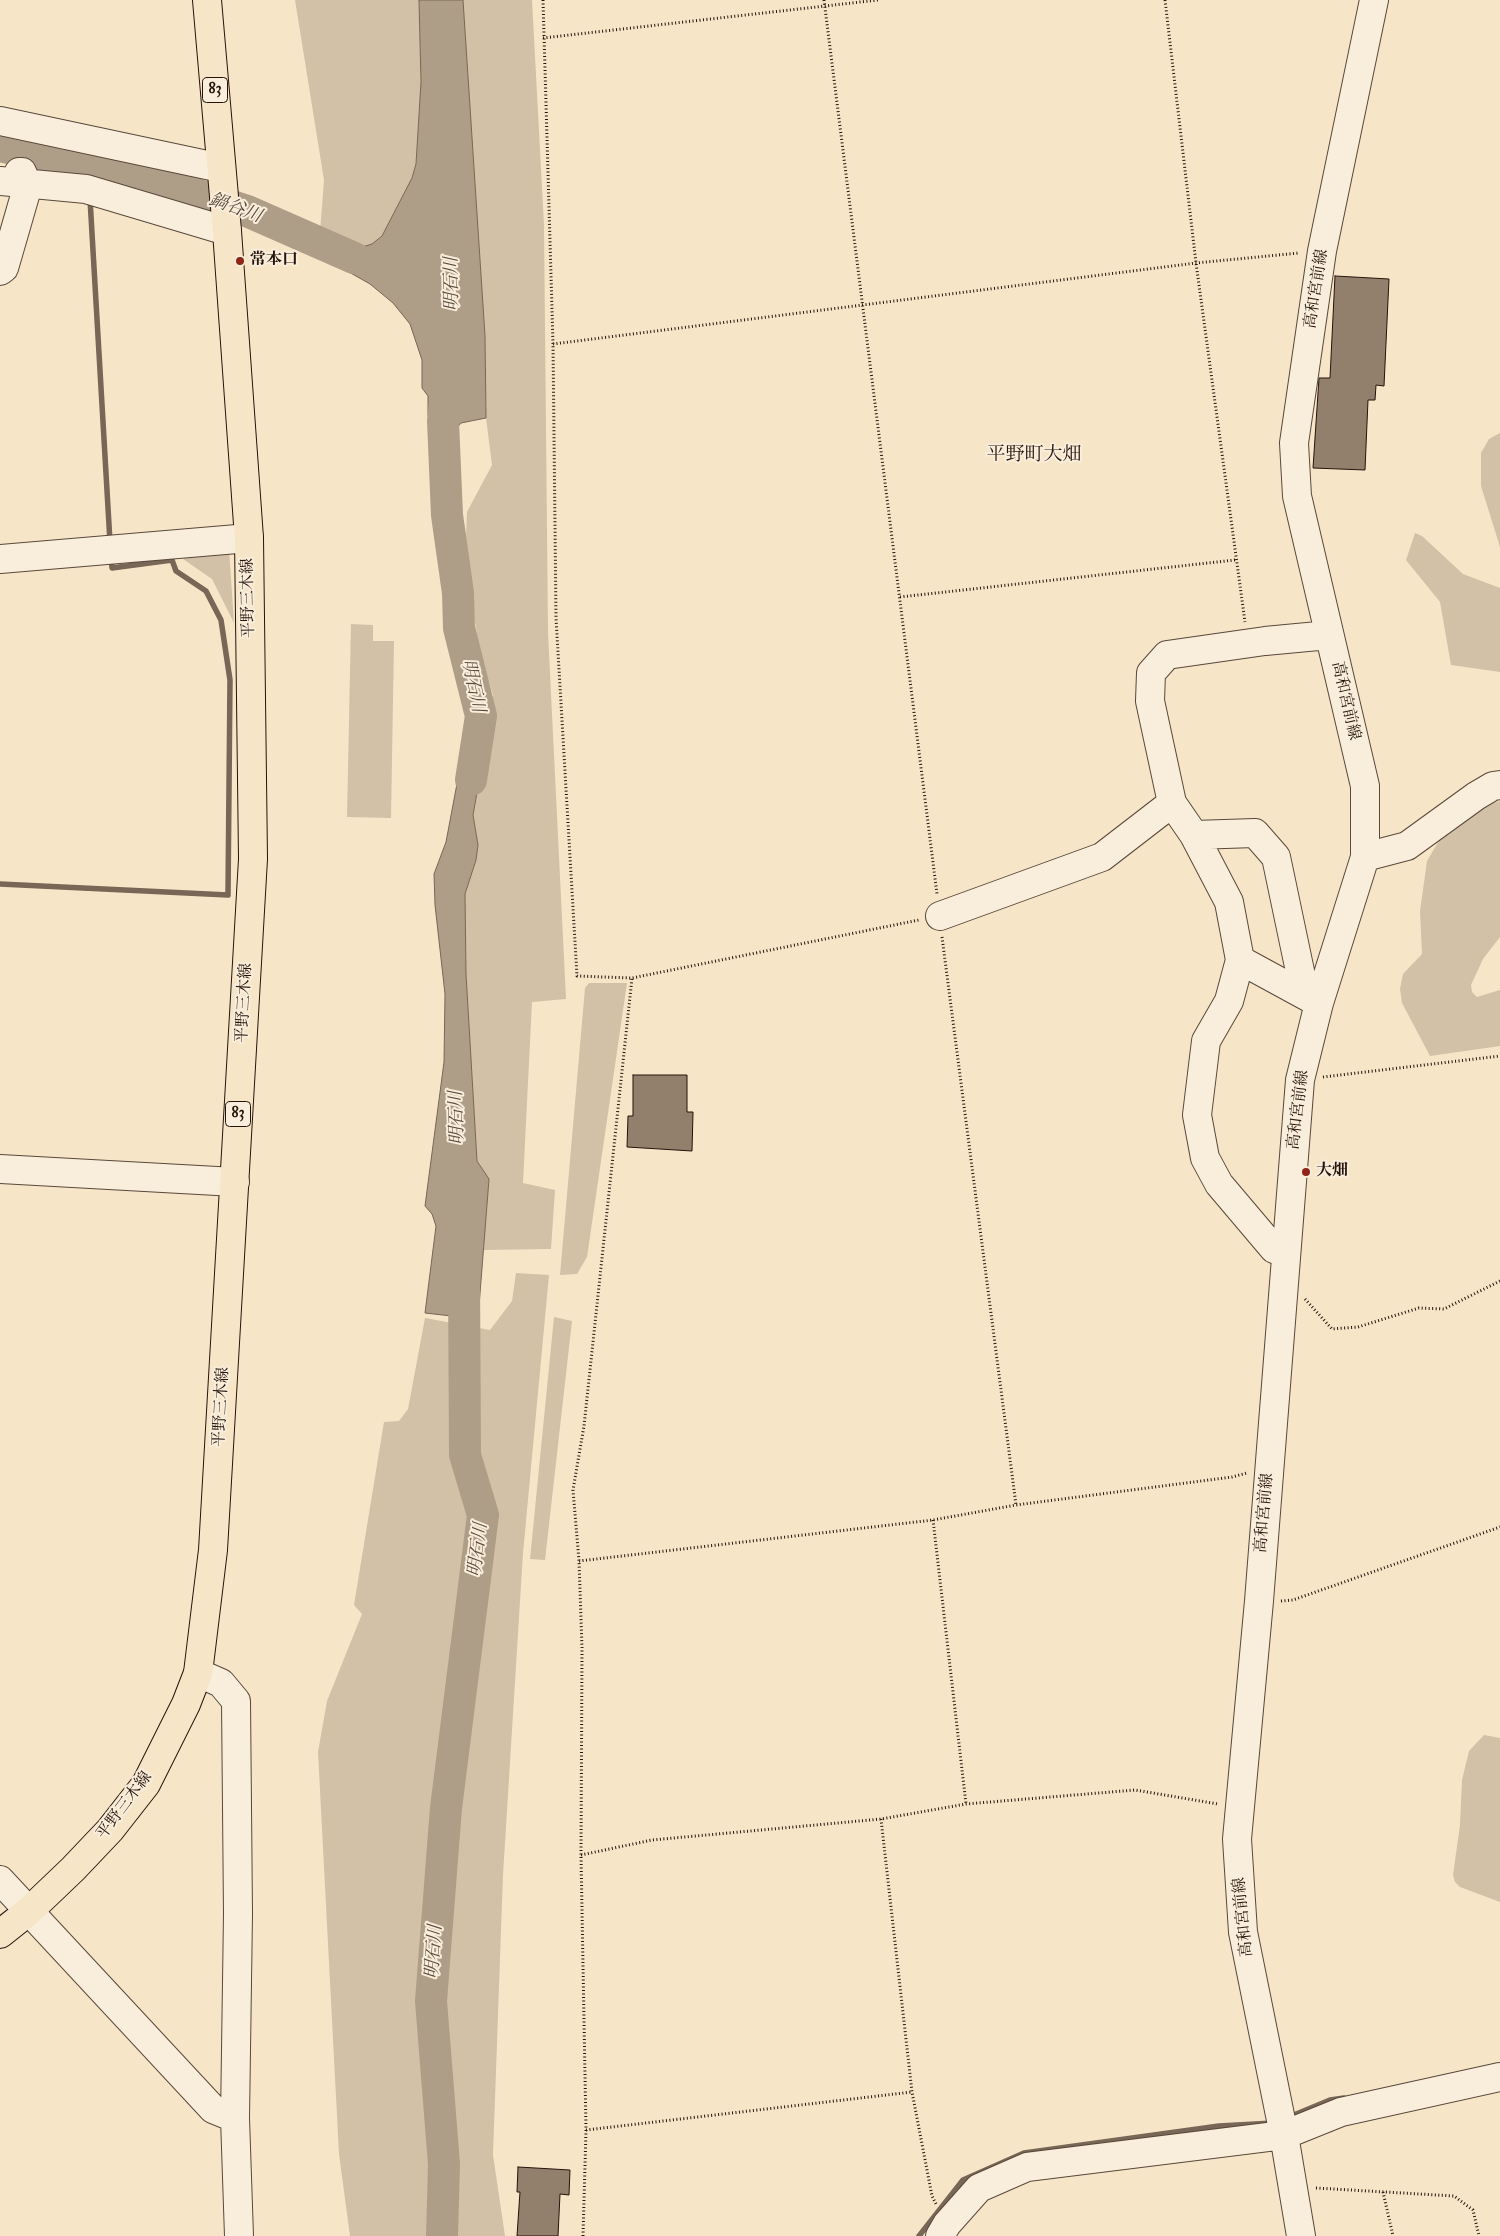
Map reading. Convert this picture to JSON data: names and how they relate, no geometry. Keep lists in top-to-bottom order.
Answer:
{
  "streets": {
    "main road": ["83", "平野三木線"],
    "street": ["高和宮前線"]
  },
  "districts": ["平野町大畑"],
  "water": ["鍋谷川", "明石川"],
  "places": ["常本口", "大畑"]
}
